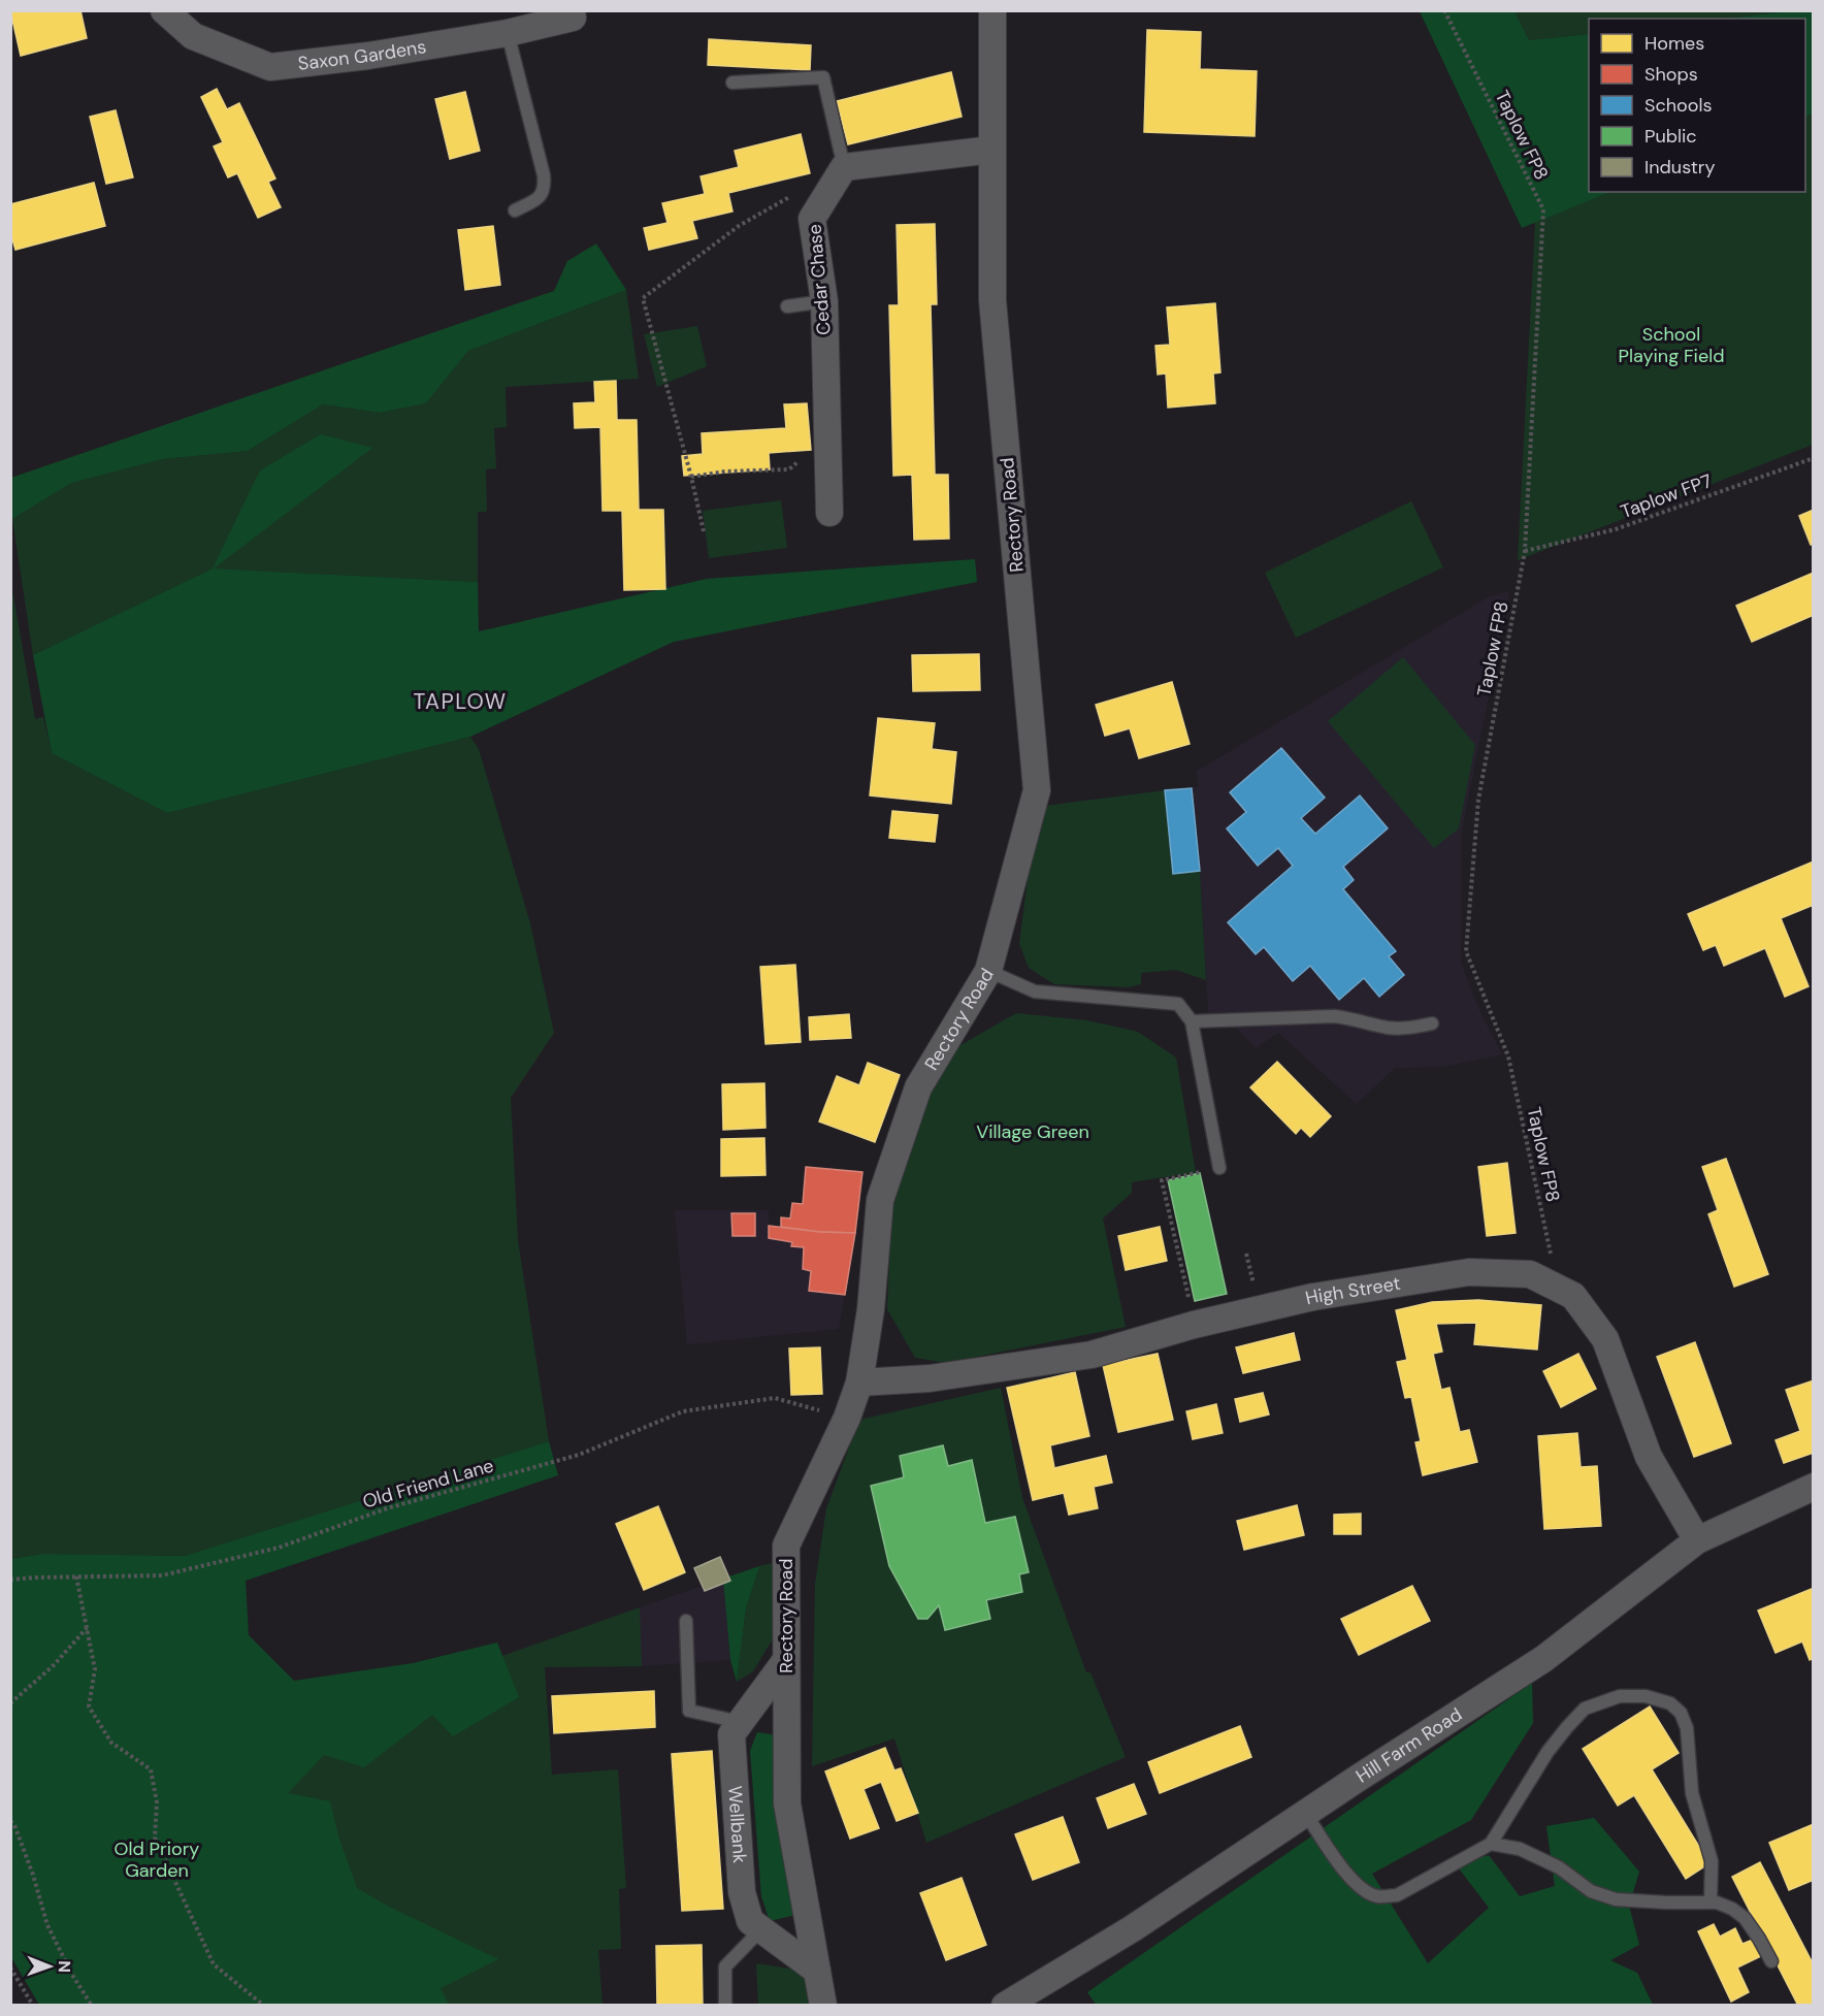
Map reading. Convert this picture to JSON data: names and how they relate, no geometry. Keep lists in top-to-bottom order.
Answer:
{
  "streets": {
    "street": [
      "Saxon Gardens",
      "Cedar Chase",
      "Rectory Road",
      "High Street",
      "Hill Farm Road",
      "Wellbank"
    ],
    "path": ["Taplow FP8", "Taplow FP7", "Old Friend Lane"]
  },
  "crossings": [
    ["Taplow FP8", "Taplow FP7"],
    ["Rectory Road", "High Street"],
    ["Rectory Road", "Old Friend Lane"],
    ["Rectory Road", "Wellbank"],
    ["High Street", "Hill Farm Road"]
  ],
  "districts": ["TAPLOW"],
  "parks": ["School Playing Field", "Village Green", "Old Priory Garden"],
  "legend": [
    "Homes",
    "Shops",
    "Schools",
    "Public",
    "Industry"
  ],
  "north": "right"
}
